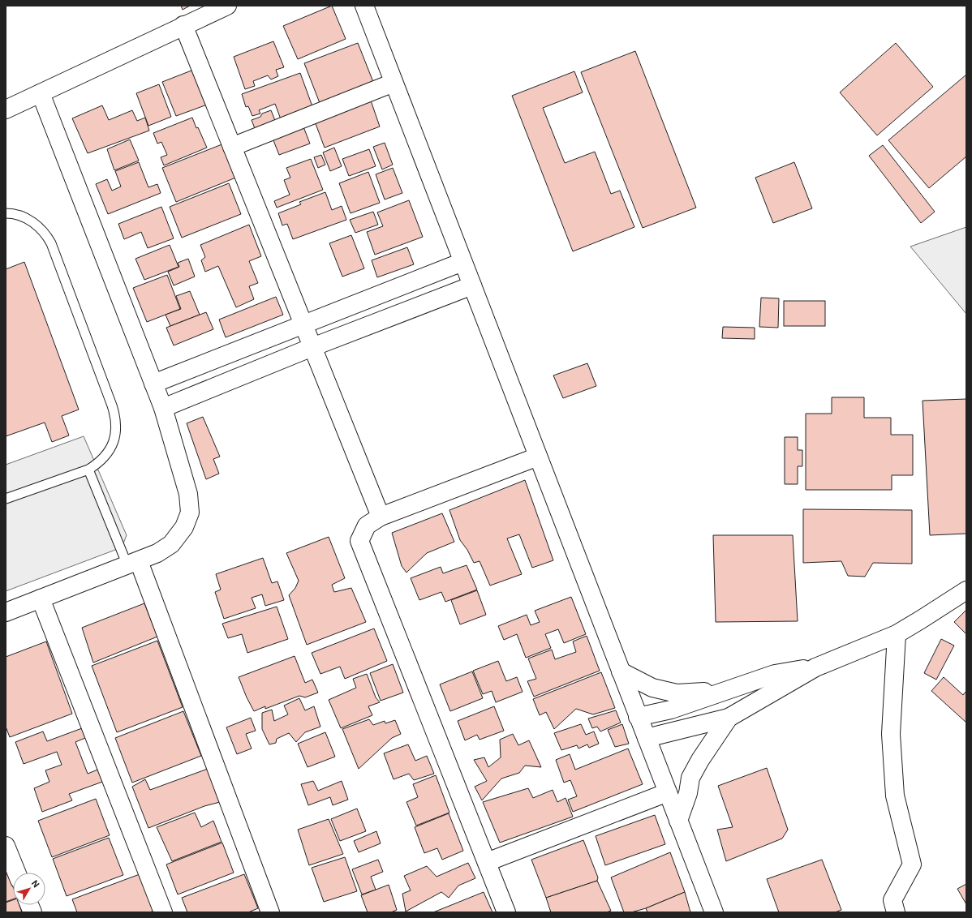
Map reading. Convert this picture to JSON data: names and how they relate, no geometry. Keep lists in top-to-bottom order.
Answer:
{
  "north": "top right"
}
